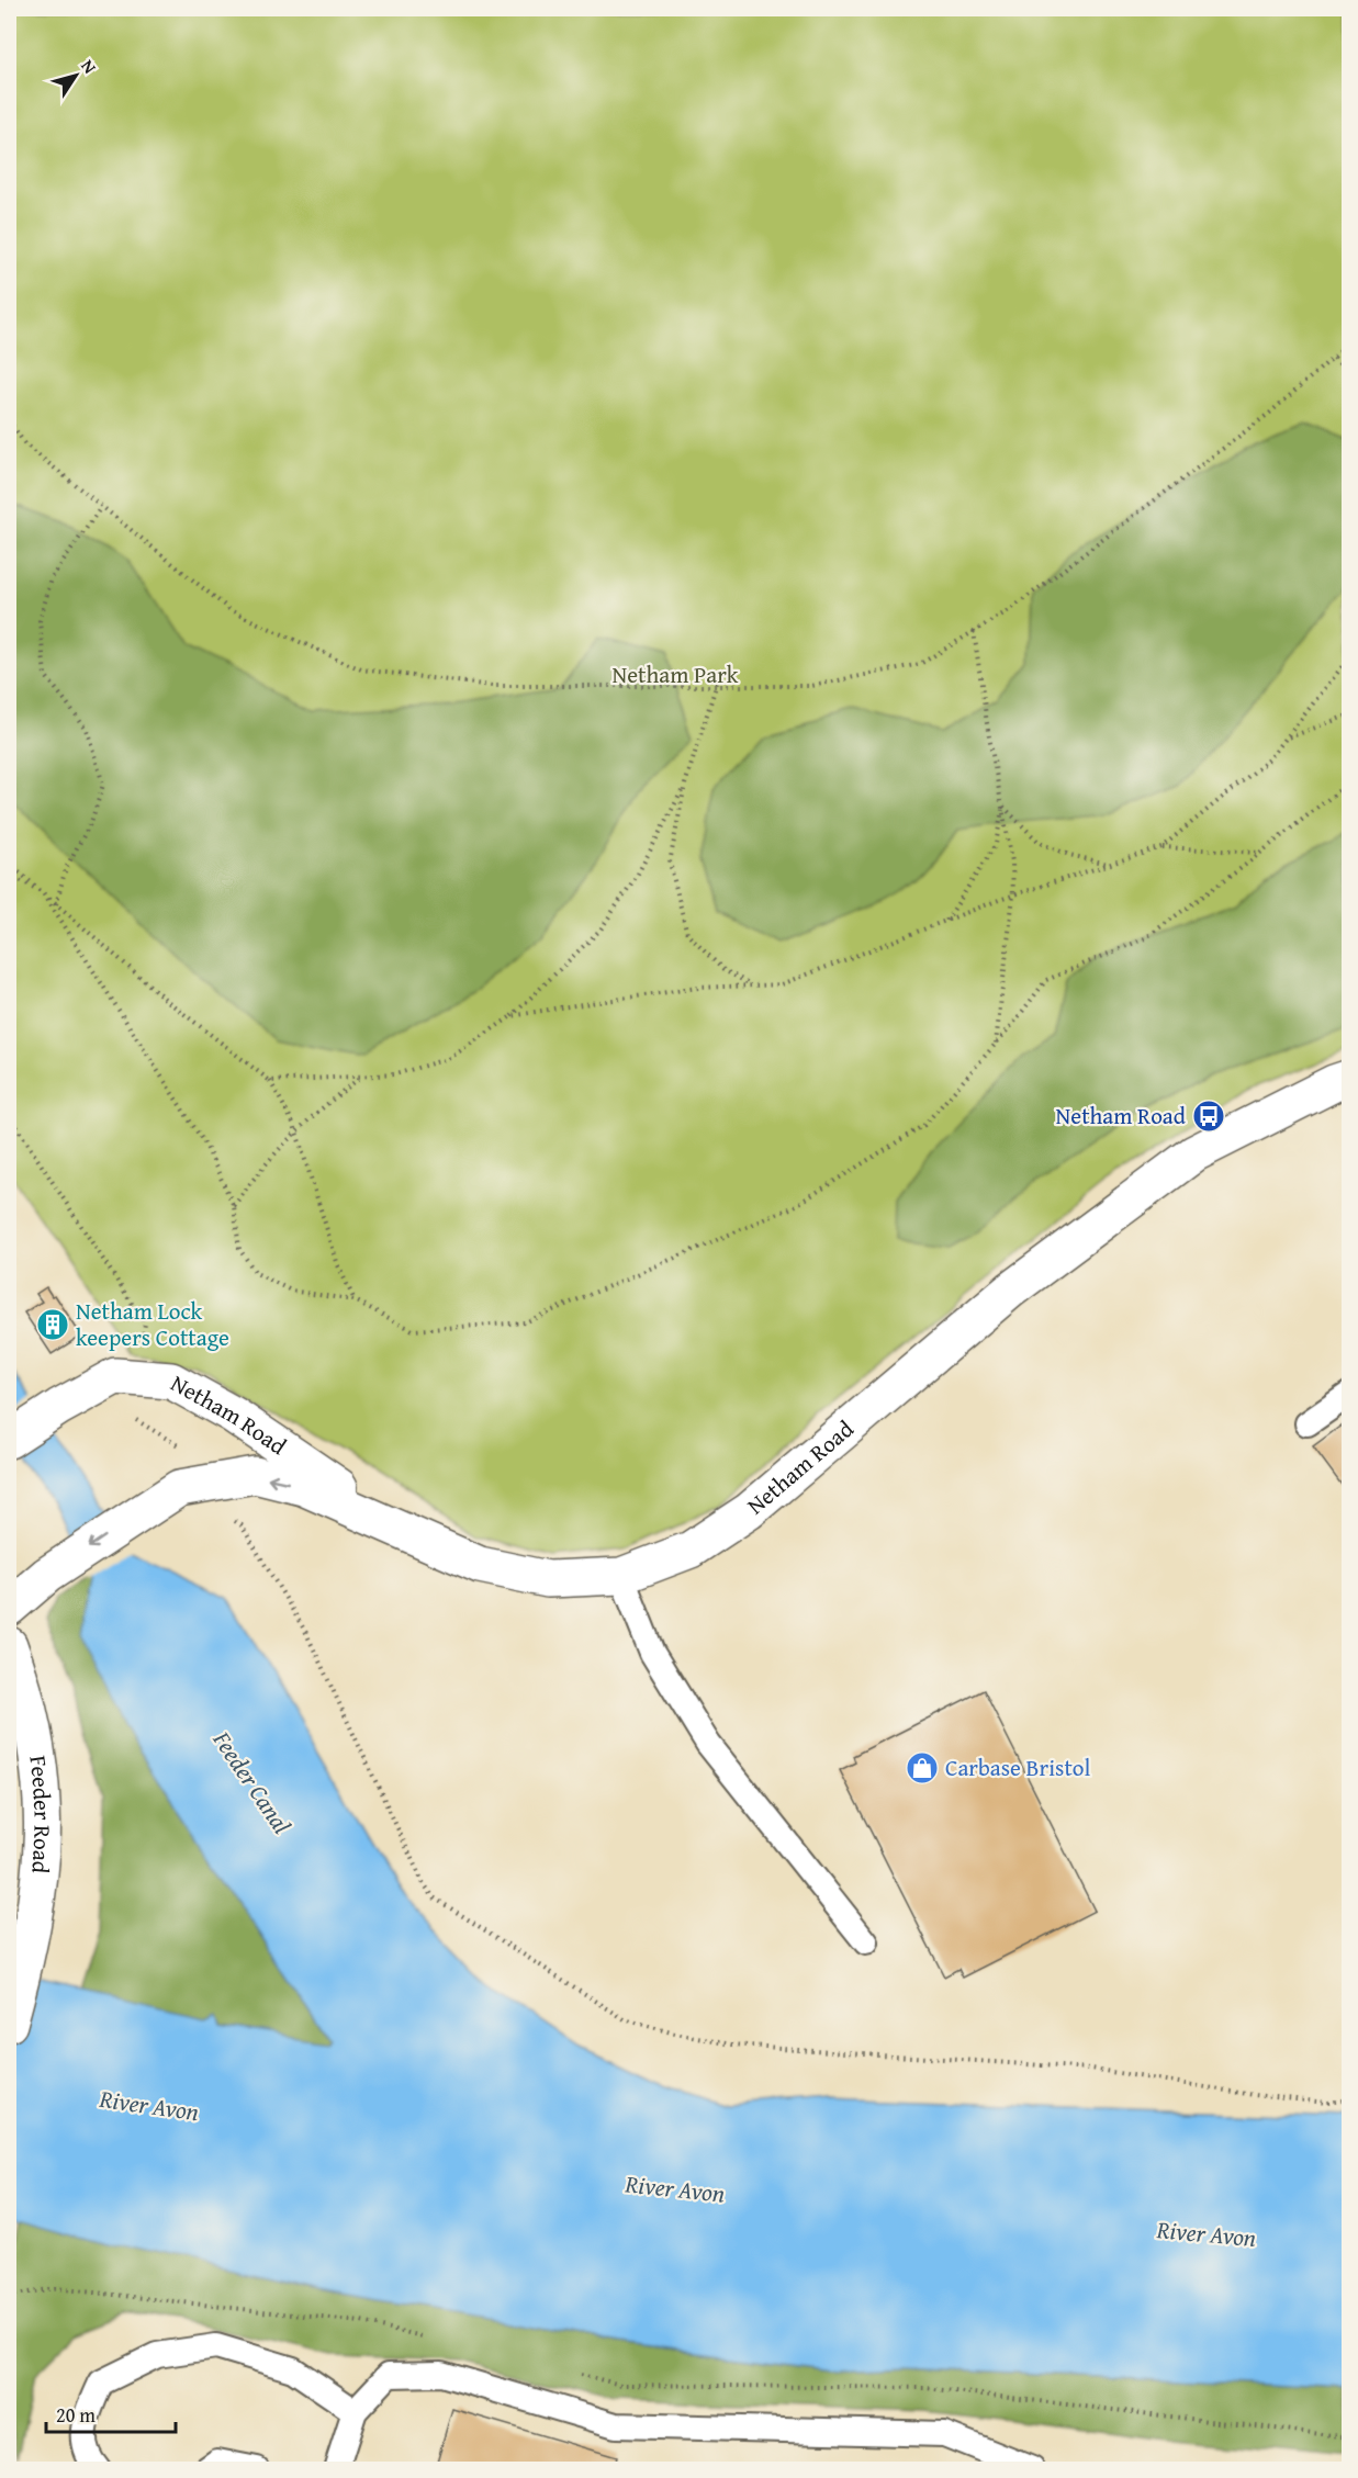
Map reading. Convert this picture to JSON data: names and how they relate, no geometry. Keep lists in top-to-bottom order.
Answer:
{
  "streets": {
    "street": ["Netham Road", "Feeder Road"]
  },
  "water": ["Feeder Canal", "River Avon"],
  "parks": ["Netham Park"],
  "places": {
    "bus stop": ["Netham Road"],
    "building": ["Netham Lock keepers Cottage"],
    "shop": ["Carbase Bristol"]
  },
  "scale_bar": "20 m",
  "north": "top right"
}
